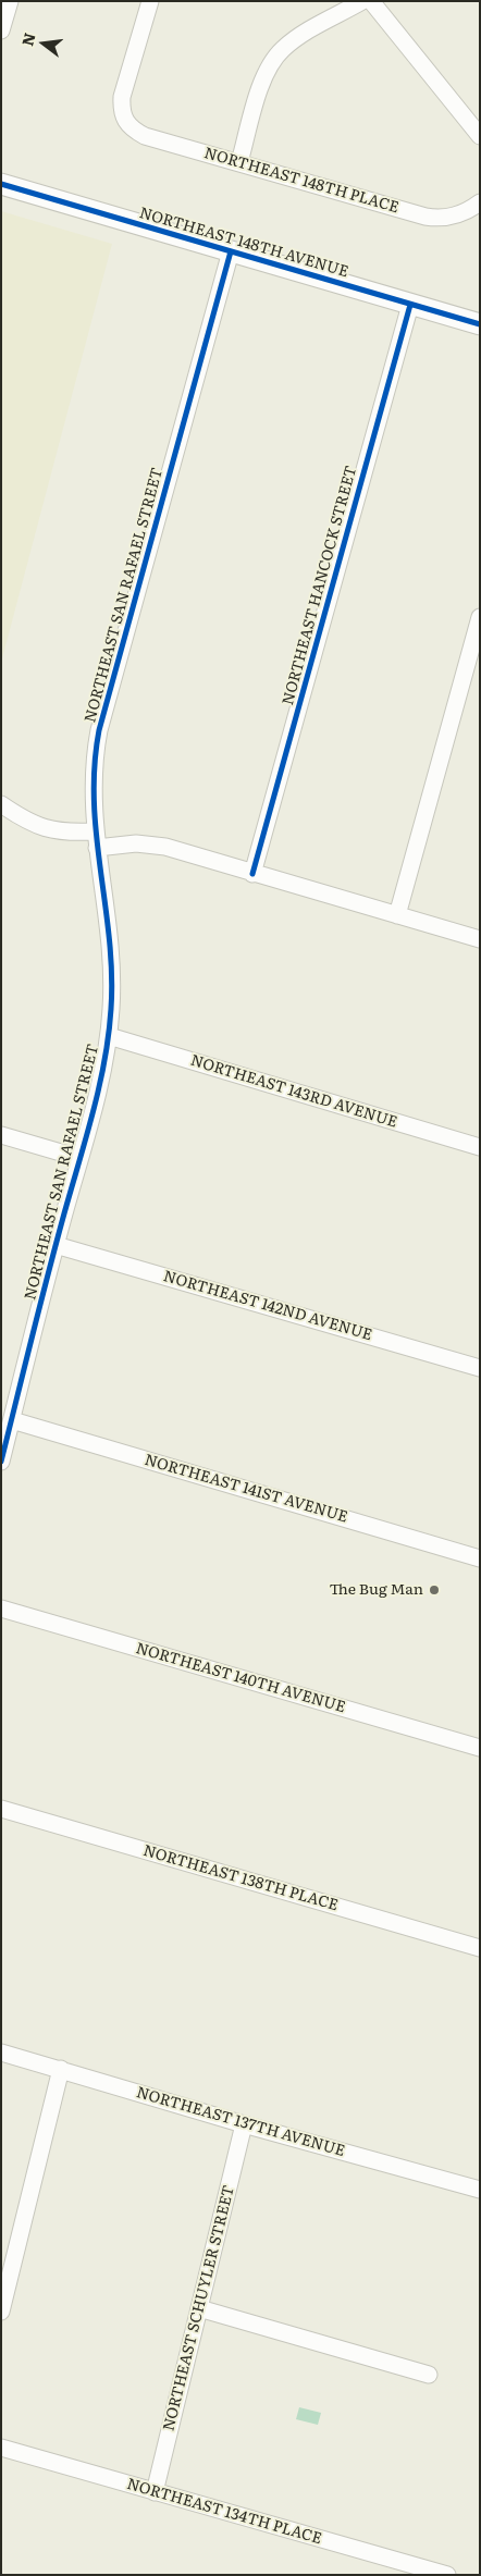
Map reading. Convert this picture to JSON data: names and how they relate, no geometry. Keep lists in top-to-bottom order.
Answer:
{
  "streets": {
    "main road": ["NORTHEAST 148TH AVENUE"],
    "street": [
      "NORTHEAST 148TH PLACE",
      "NORTHEAST HANCOCK STREET",
      "NORTHEAST SAN RAFAEL STREET",
      "NORTHEAST 143RD AVENUE",
      "NORTHEAST 142ND AVENUE",
      "NORTHEAST 141ST AVENUE",
      "NORTHEAST 140TH AVENUE",
      "NORTHEAST 138TH PLACE",
      "NORTHEAST 137TH AVENUE",
      "NORTHEAST SCHUYLER STREET",
      "NORTHEAST 134TH PLACE"
    ]
  },
  "crossings": [
    ["NORTHEAST 148TH AVENUE", "NORTHEAST HANCOCK STREET"],
    ["NORTHEAST 148TH AVENUE", "NORTHEAST SAN RAFAEL STREET"],
    ["NORTHEAST SAN RAFAEL STREET", "NORTHEAST 143RD AVENUE"],
    ["NORTHEAST SAN RAFAEL STREET", "NORTHEAST 142ND AVENUE"],
    ["NORTHEAST SAN RAFAEL STREET", "NORTHEAST 141ST AVENUE"],
    ["NORTHEAST 137TH AVENUE", "NORTHEAST SCHUYLER STREET"],
    ["NORTHEAST SCHUYLER STREET", "NORTHEAST 134TH PLACE"]
  ],
  "places": ["The Bug Man"],
  "north": "left"
}
